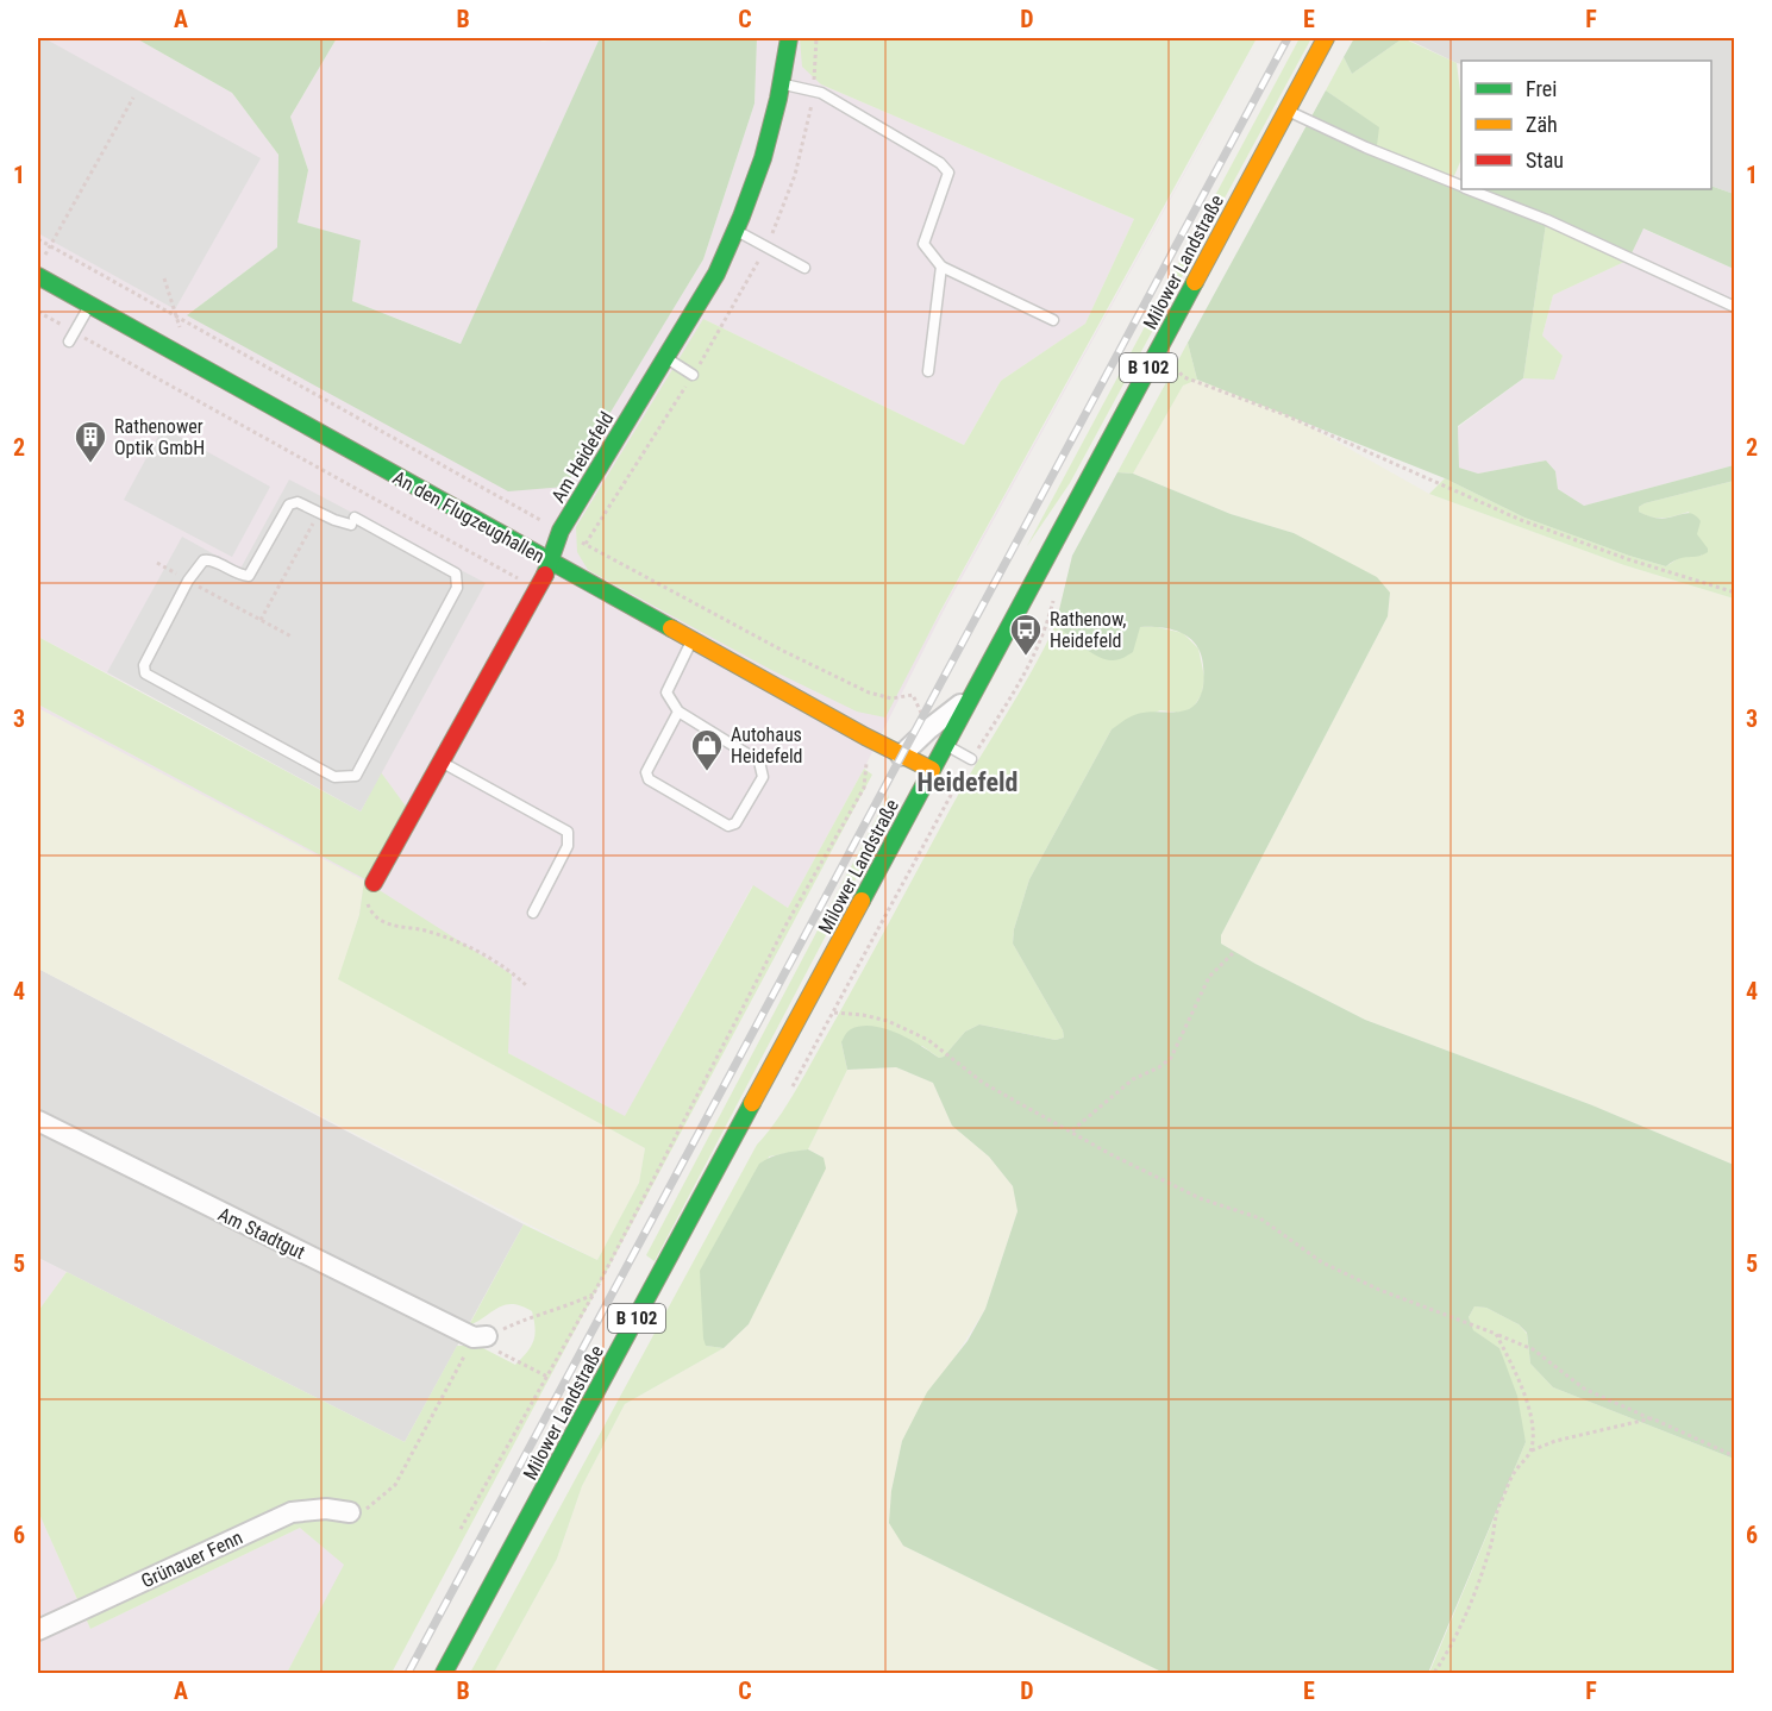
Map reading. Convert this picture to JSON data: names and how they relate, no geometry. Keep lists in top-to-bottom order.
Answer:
{
  "streets": {
    "street": [
      "Milower Landstraße",
      "B 102",
      "Am Heidefeld",
      "An den Flugzeughallen",
      "Am Stadtgut",
      "Grünauer Fenn"
    ]
  },
  "crossings": [
    ["Milower Landstraße", "An den Flugzeughallen"],
    ["Am Heidefeld", "An den Flugzeughallen"]
  ],
  "districts": ["Heidefeld"],
  "places": {
    "building": ["Rathenower Optik GmbH"],
    "bus stop": ["Rathenow, Heidefeld"],
    "shop": ["Autohaus Heidefeld"]
  },
  "legend": ["Frei", "Zäh", "Stau"],
  "grid": {
    "columns": [
      "A",
      "B",
      "C",
      "D",
      "E",
      "F"
    ],
    "rows": [
      "1",
      "2",
      "3",
      "4",
      "5",
      "6"
    ]
  }
}
